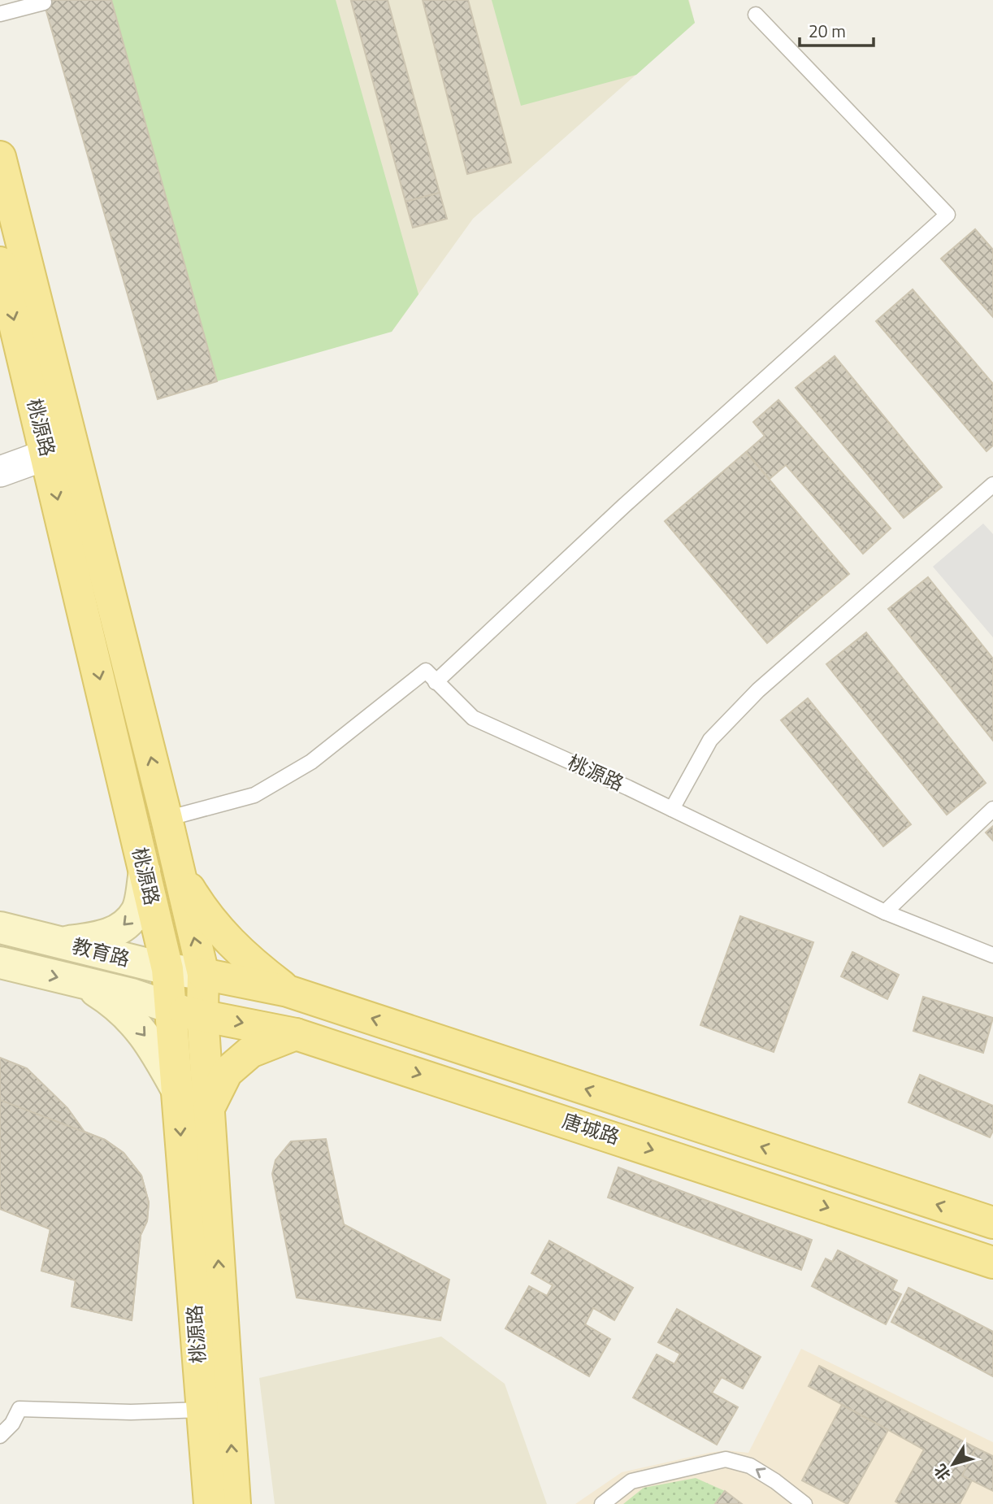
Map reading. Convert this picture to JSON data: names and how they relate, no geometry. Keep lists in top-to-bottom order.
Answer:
{
  "streets": {
    "main road": ["桃源路", "教育路", "唐城路"]
  },
  "crossings": [
    ["桃源路", "教育路"],
    ["桃源路", "唐城路"],
    ["教育路", "唐城路"]
  ],
  "scale_bar": "20 m",
  "north": "bottom left"
}
